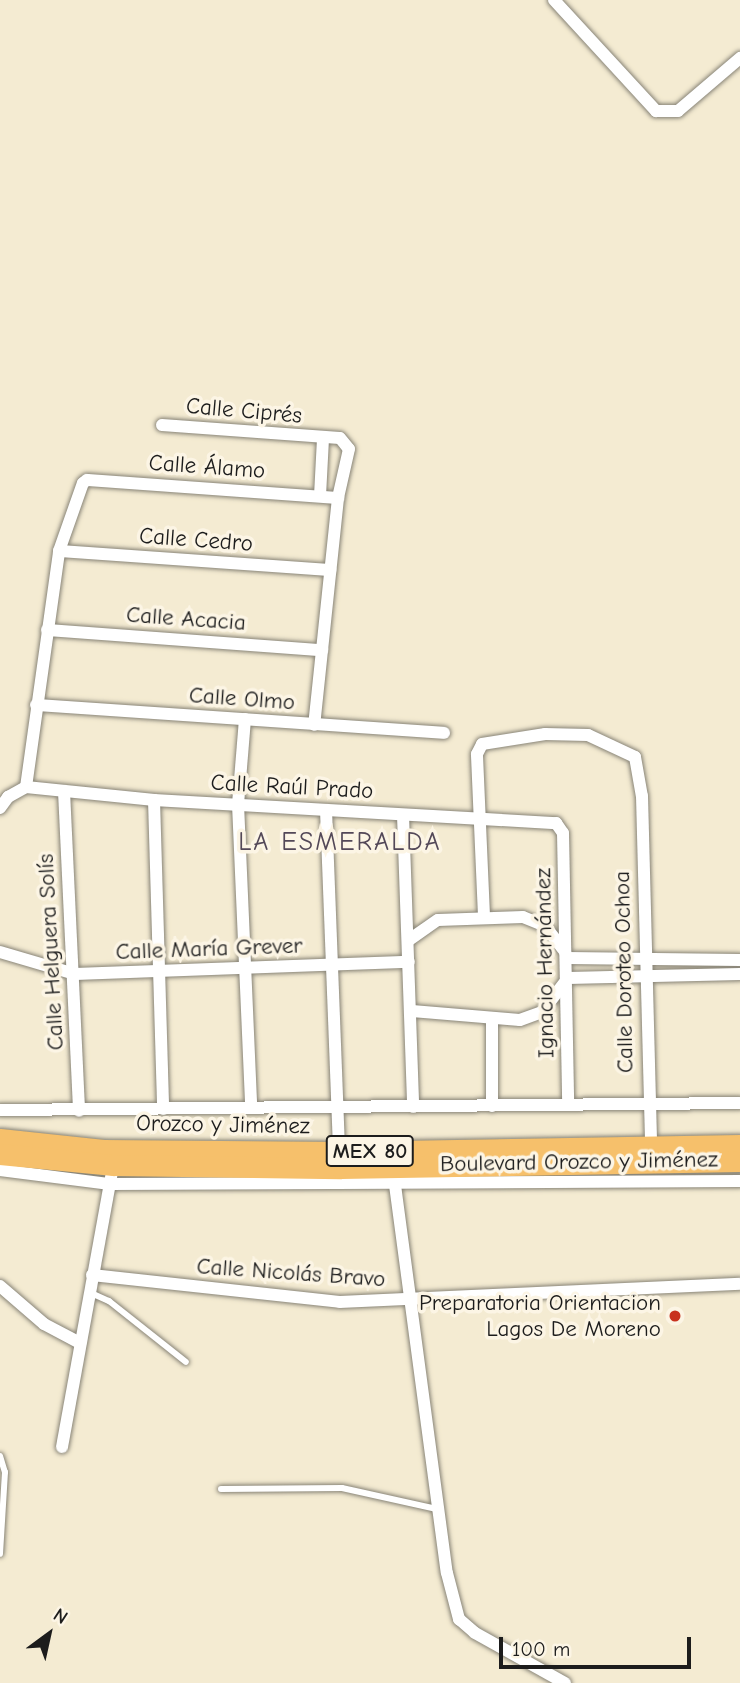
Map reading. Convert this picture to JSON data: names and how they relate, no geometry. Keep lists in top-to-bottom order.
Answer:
{
  "streets": {
    "highway": ["Orozco y Jiménez", "MEX 80"],
    "street": [
      "Calle Ciprés",
      "Calle Álamo",
      "Calle Cedro",
      "Calle Acacia",
      "Calle Olmo",
      "Calle Raúl Prado",
      "Calle María Grever",
      "Calle Helguera Solís",
      "Ignacio Hernández",
      "Calle Doroteo Ochoa",
      "Boulevard Orozco y Jiménez",
      "Calle Nicolás Bravo"
    ]
  },
  "crossings": [
    ["Calle Ciprés", "Calle Álamo"],
    ["Calle Álamo", "Calle Cedro"],
    ["Calle Raúl Prado", "Calle Helguera Solís"],
    ["Calle Raúl Prado", "Ignacio Hernández"],
    ["Calle Raúl Prado", "Calle Doroteo Ochoa"],
    ["Calle María Grever", "Calle Helguera Solís"],
    ["Calle María Grever", "Ignacio Hernández"],
    ["Calle Helguera Solís", "MEX 80"],
    ["Ignacio Hernández", "MEX 80"],
    ["Calle Doroteo Ochoa", "Orozco y Jiménez"],
    ["Calle Doroteo Ochoa", "MEX 80"],
    ["Orozco y Jiménez", "Boulevard Orozco y Jiménez"]
  ],
  "districts": ["LA ESMERALDA"],
  "places": ["Preparatoria Orientacion Lagos De Moreno"],
  "scale_bar": "100 m",
  "north": "top right"
}
